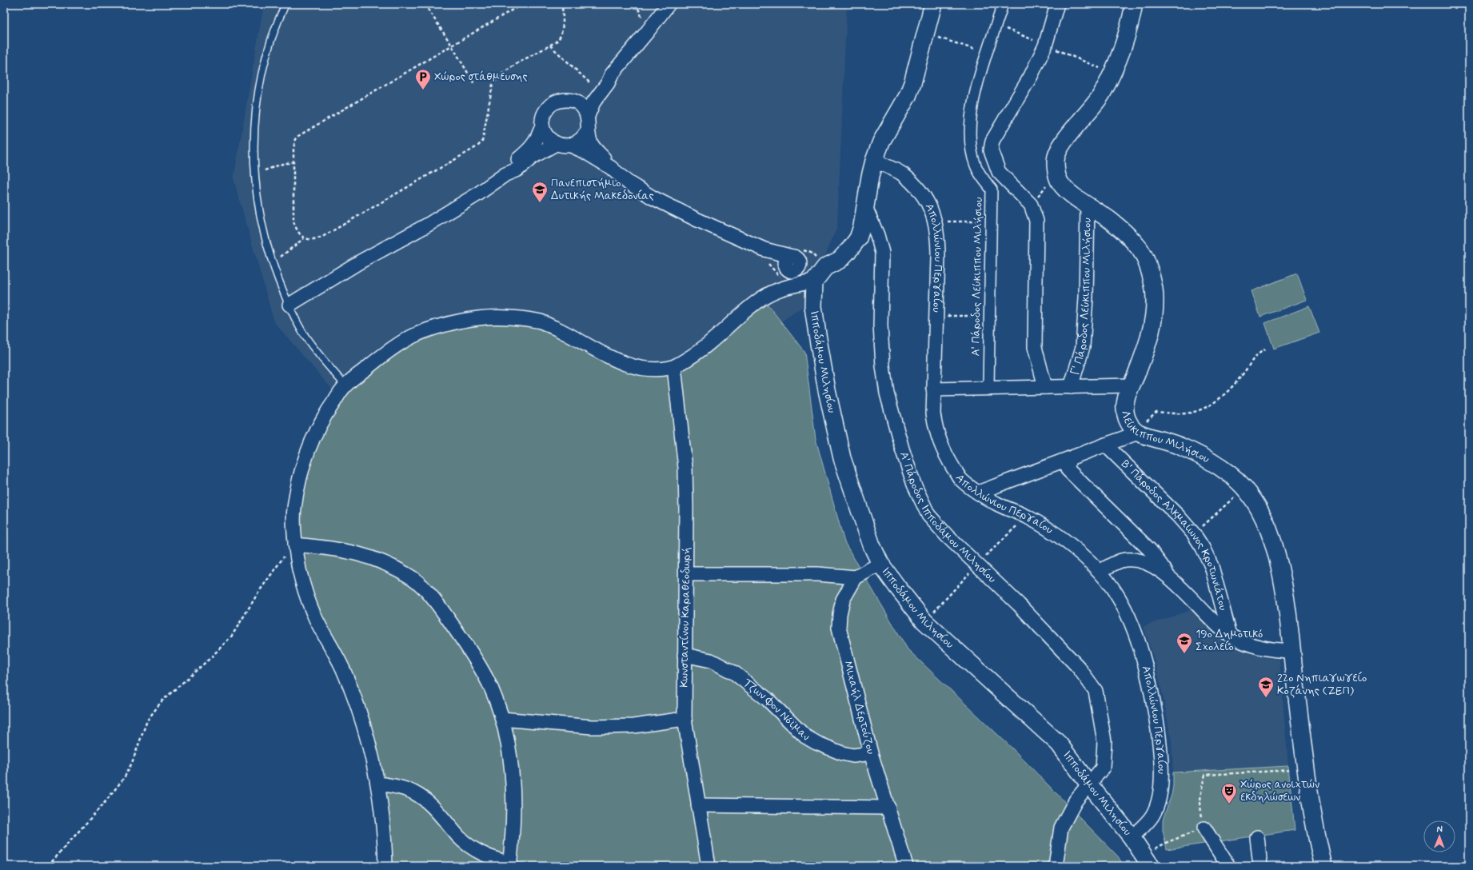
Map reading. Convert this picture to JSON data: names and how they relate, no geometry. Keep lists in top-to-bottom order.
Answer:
{
  "streets": {
    "street": [
      "Απολλώνιου Περγαίου",
      "Α' Πάροδος Λεύκιππου Μιλήσιου",
      "Γ' Πάροδος Λεύκιππου Μιλήσιου",
      "Ιπποδάμου Μιλησίου",
      "Λεύκιππου Μιλήσιου",
      "Α' Πάροδος Ιπποδάμου Μιλησίου",
      "Β' Πάροδος Αλκμαίωνος Κροτωνιάτου",
      "Κωνσταντίνου Καραθεοδωρή",
      "Μιχαήλ Δερτούζου",
      "Τζων Φον Νόϊμαν"
    ]
  },
  "crossings": [
    ["Απολλώνιου Περγαίου", "Ιπποδάμου Μιλησίου"],
    ["Γ' Πάροδος Λεύκιππου Μιλήσιου", "Λεύκιππου Μιλήσιου"],
    ["Ιπποδάμου Μιλησίου", "Α' Πάροδος Ιπποδάμου Μιλησίου"],
    ["Κωνσταντίνου Καραθεοδωρή", "Τζων Φον Νόϊμαν"],
    ["Μιχαήλ Δερτούζου", "Τζων Φον Νόϊμαν"]
  ],
  "places": {
    "parking": ["Χώρος στάθμευσης"],
    "school or university": ["Πανεπιστήμιο Δυτικής Μακεδονίας", "19ο Δημοτικό Σχολείο", "22ο Νηπιαγωγείο Κοζάνης (ΖΕΠ)"],
    "theatre": ["Χώρος ανοιχτών εκδηλώσεων"]
  },
  "north": "top"
}
